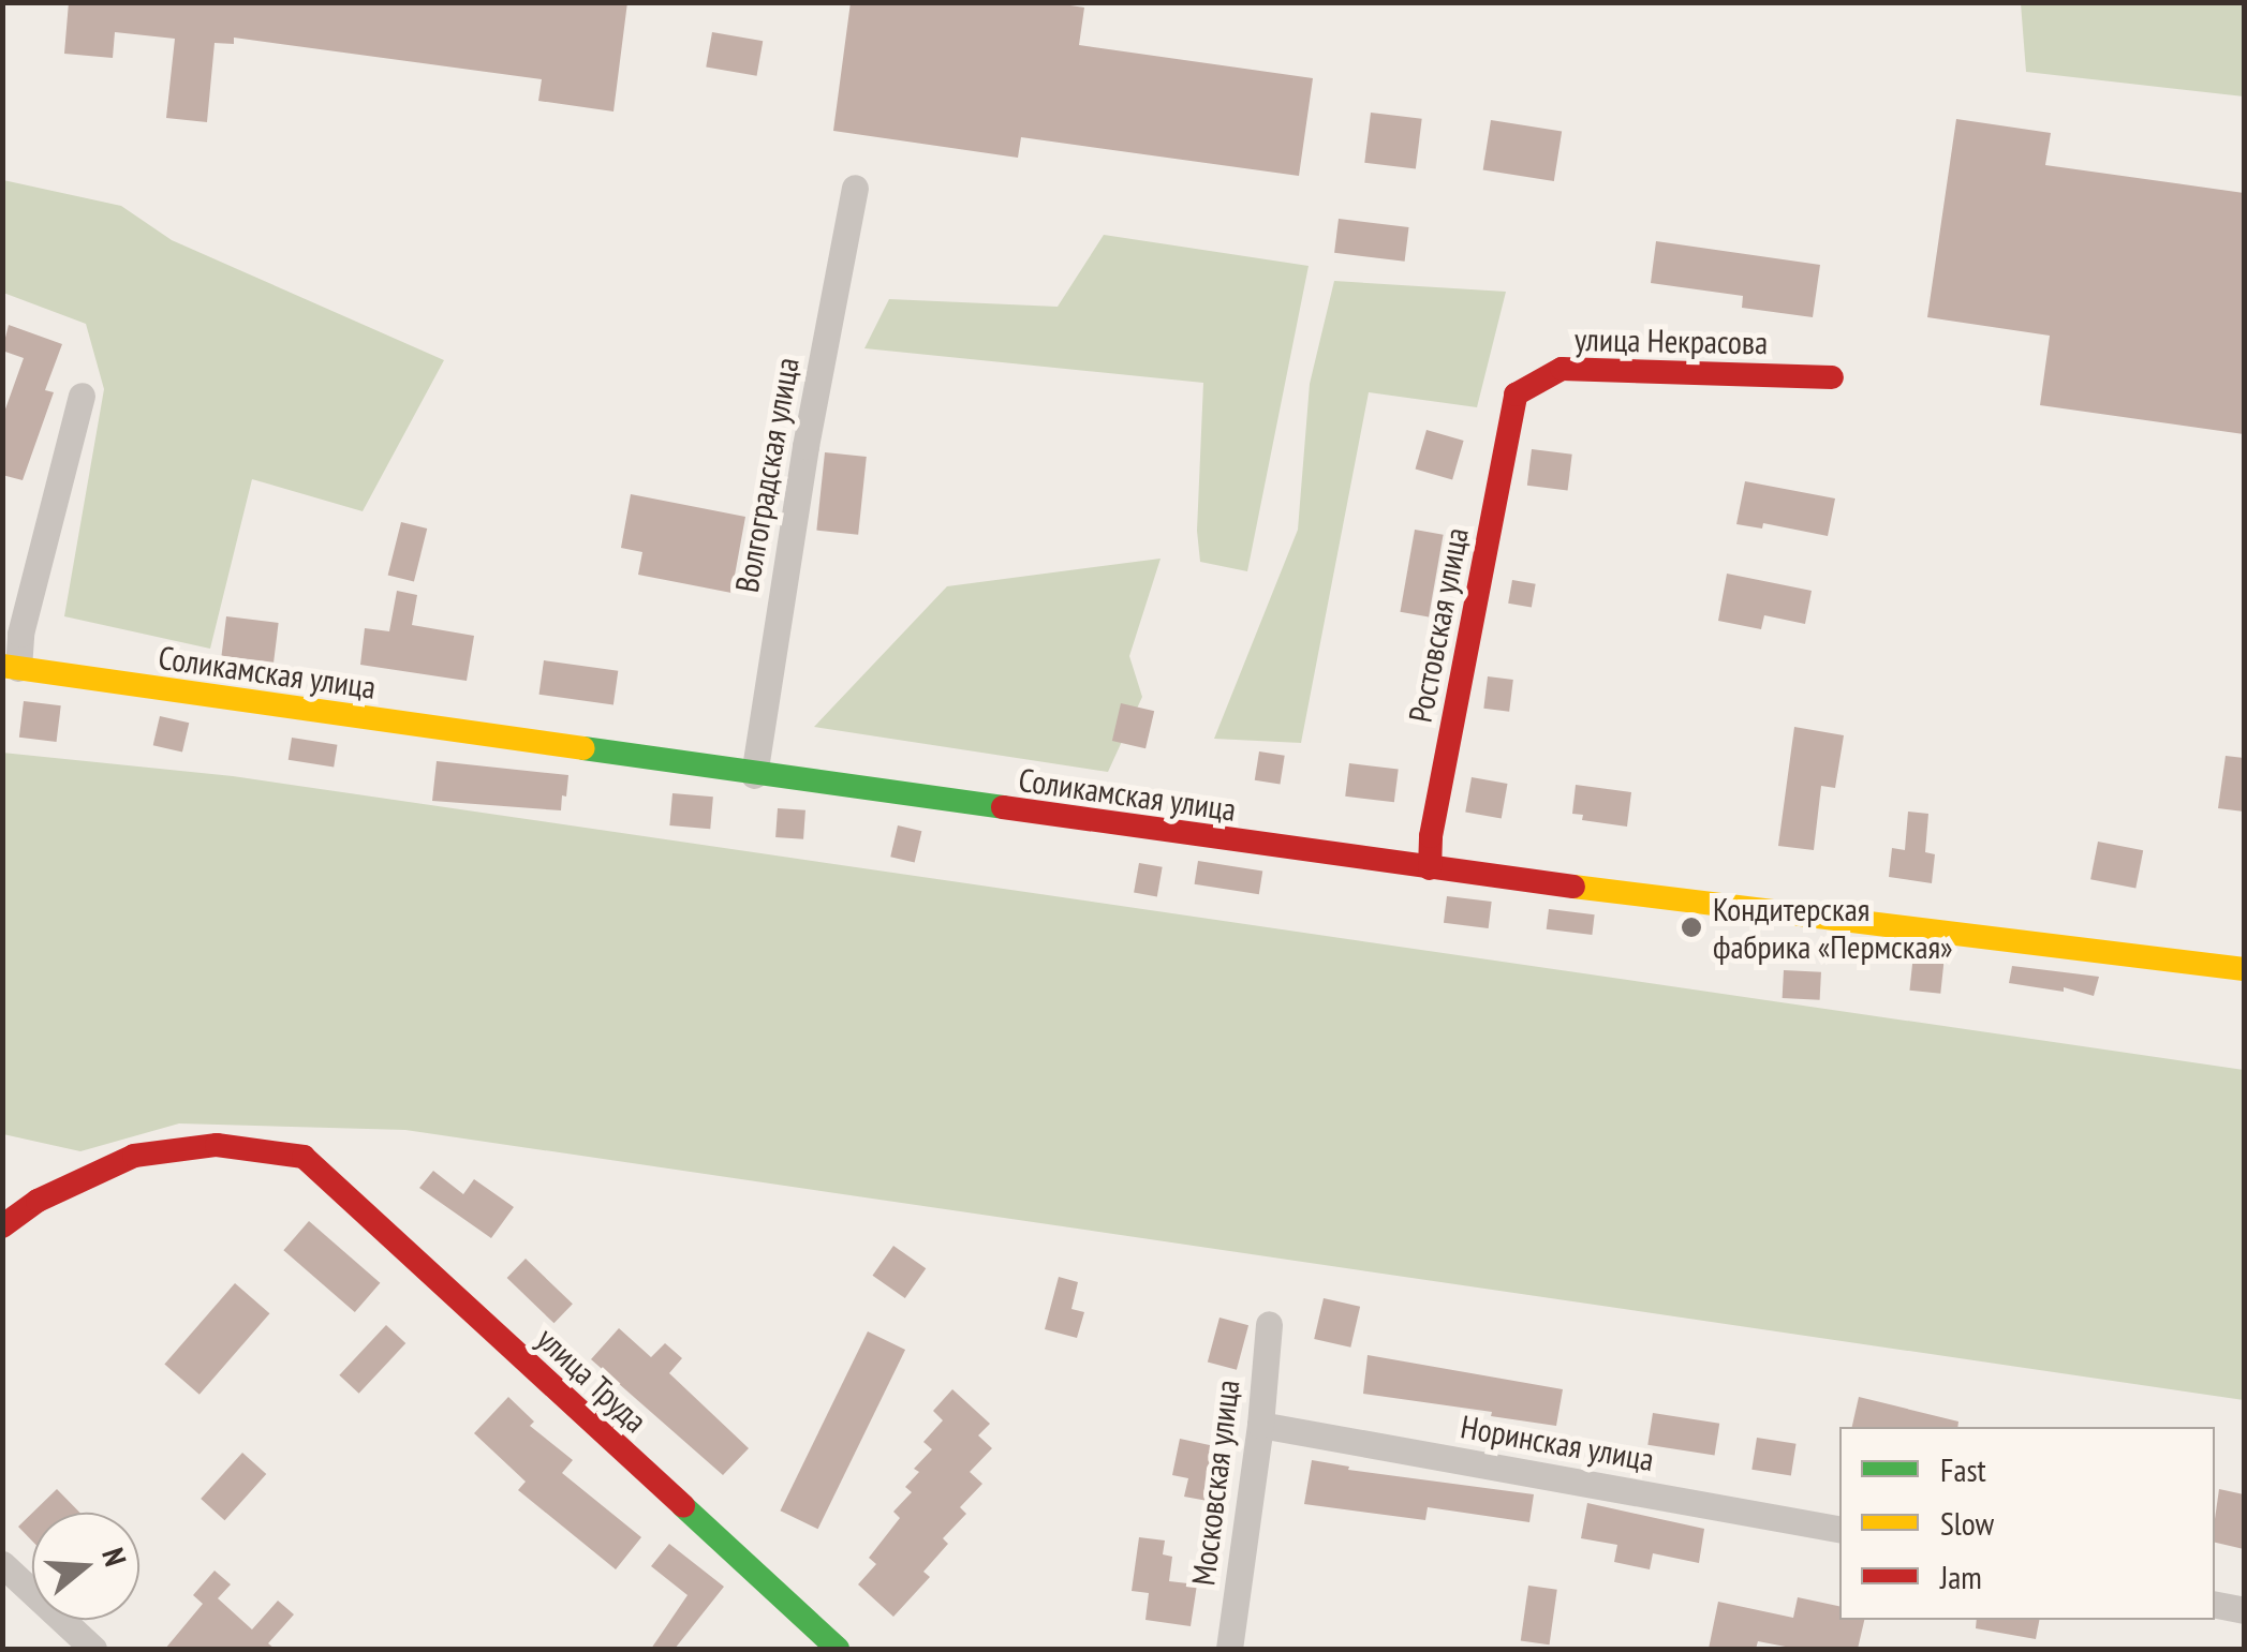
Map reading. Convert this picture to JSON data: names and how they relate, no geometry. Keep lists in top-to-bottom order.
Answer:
{
  "streets": {
    "main road": [
      "улица Некрасова",
      "Ростовская улица",
      "Соликамская улица",
      "улица Труда"
    ],
    "street": ["Волгоградская улица", "Норинская улица", "Московская улица"]
  },
  "crossings": [
    ["улица Некрасова", "Ростовская улица"],
    ["Волгоградская улица", "Соликамская улица"],
    ["Ростовская улица", "Соликамская улица"],
    ["Норинская улица", "Московская улица"]
  ],
  "places": ["Кондитерская фабрика «Пермская»"],
  "legend": ["Fast", "Slow", "Jam"],
  "north": "right"
}
